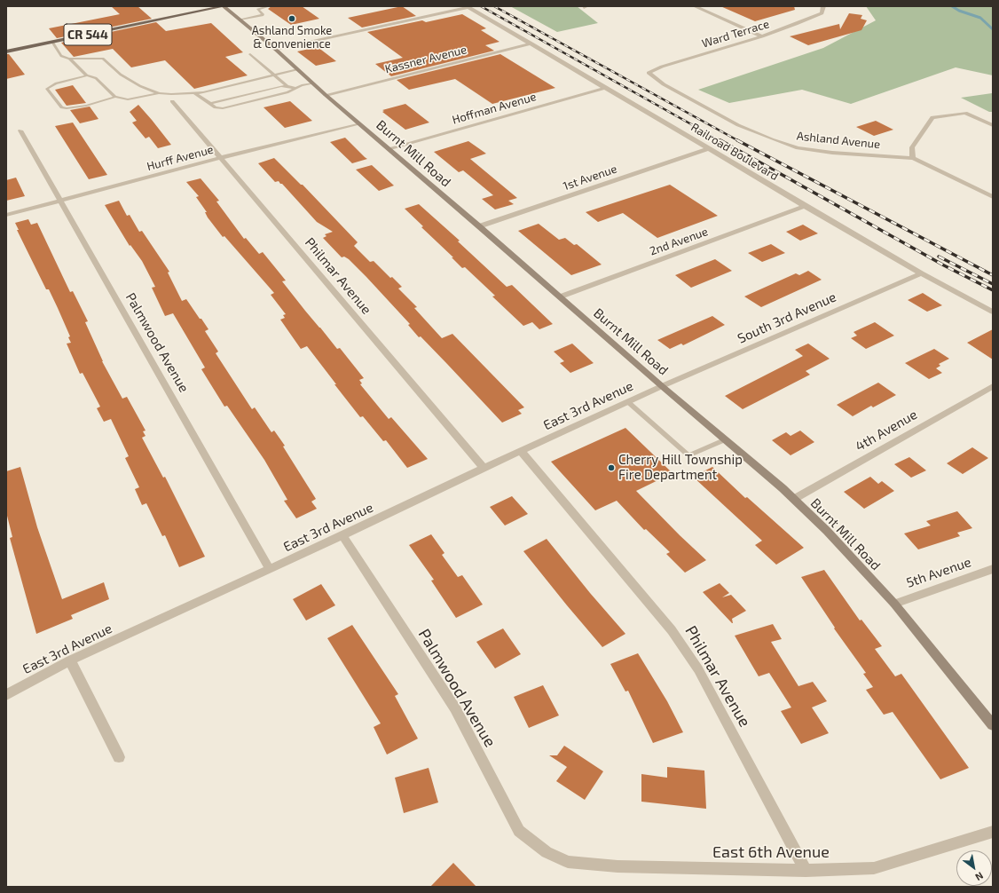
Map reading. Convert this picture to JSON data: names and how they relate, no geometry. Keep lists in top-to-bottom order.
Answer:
{
  "streets": {
    "main road": ["CR 544", "Burnt Mill Road"],
    "street": [
      "Ward Terrace",
      "Kassner Avenue",
      "Hoffman Avenue",
      "Ashland Avenue",
      "Railroad Boulevard",
      "Hurff Avenue",
      "1st Avenue",
      "2nd Avenue",
      "Philmar Avenue",
      "South 3rd Avenue",
      "Palmwood Avenue",
      "East 3rd Avenue",
      "4th Avenue",
      "5th Avenue",
      "East 6th Avenue"
    ]
  },
  "crossings": [
    ["Ward Terrace", "Ashland Avenue"],
    ["CR 544", "Burnt Mill Road"],
    ["Kassner Avenue", "Railroad Boulevard"],
    ["Kassner Avenue", "Burnt Mill Road"],
    ["Hoffman Avenue", "Railroad Boulevard"],
    ["Hoffman Avenue", "Burnt Mill Road"],
    ["Railroad Boulevard", "1st Avenue"],
    ["Railroad Boulevard", "2nd Avenue"],
    ["Railroad Boulevard", "South 3rd Avenue"],
    ["Burnt Mill Road", "Hurff Avenue"],
    ["Burnt Mill Road", "1st Avenue"],
    ["Burnt Mill Road", "2nd Avenue"],
    ["Burnt Mill Road", "South 3rd Avenue"],
    ["Burnt Mill Road", "East 3rd Avenue"],
    ["Burnt Mill Road", "4th Avenue"],
    ["Burnt Mill Road", "5th Avenue"],
    ["Hurff Avenue", "Philmar Avenue"],
    ["Hurff Avenue", "Palmwood Avenue"],
    ["Philmar Avenue", "East 3rd Avenue"],
    ["Philmar Avenue", "East 6th Avenue"],
    ["South 3rd Avenue", "East 3rd Avenue"],
    ["Palmwood Avenue", "East 3rd Avenue"],
    ["Palmwood Avenue", "East 6th Avenue"]
  ],
  "places": ["Ashland Smoke & Convenience", "Cherry Hill Township Fire Department"],
  "north": "bottom right"
}
